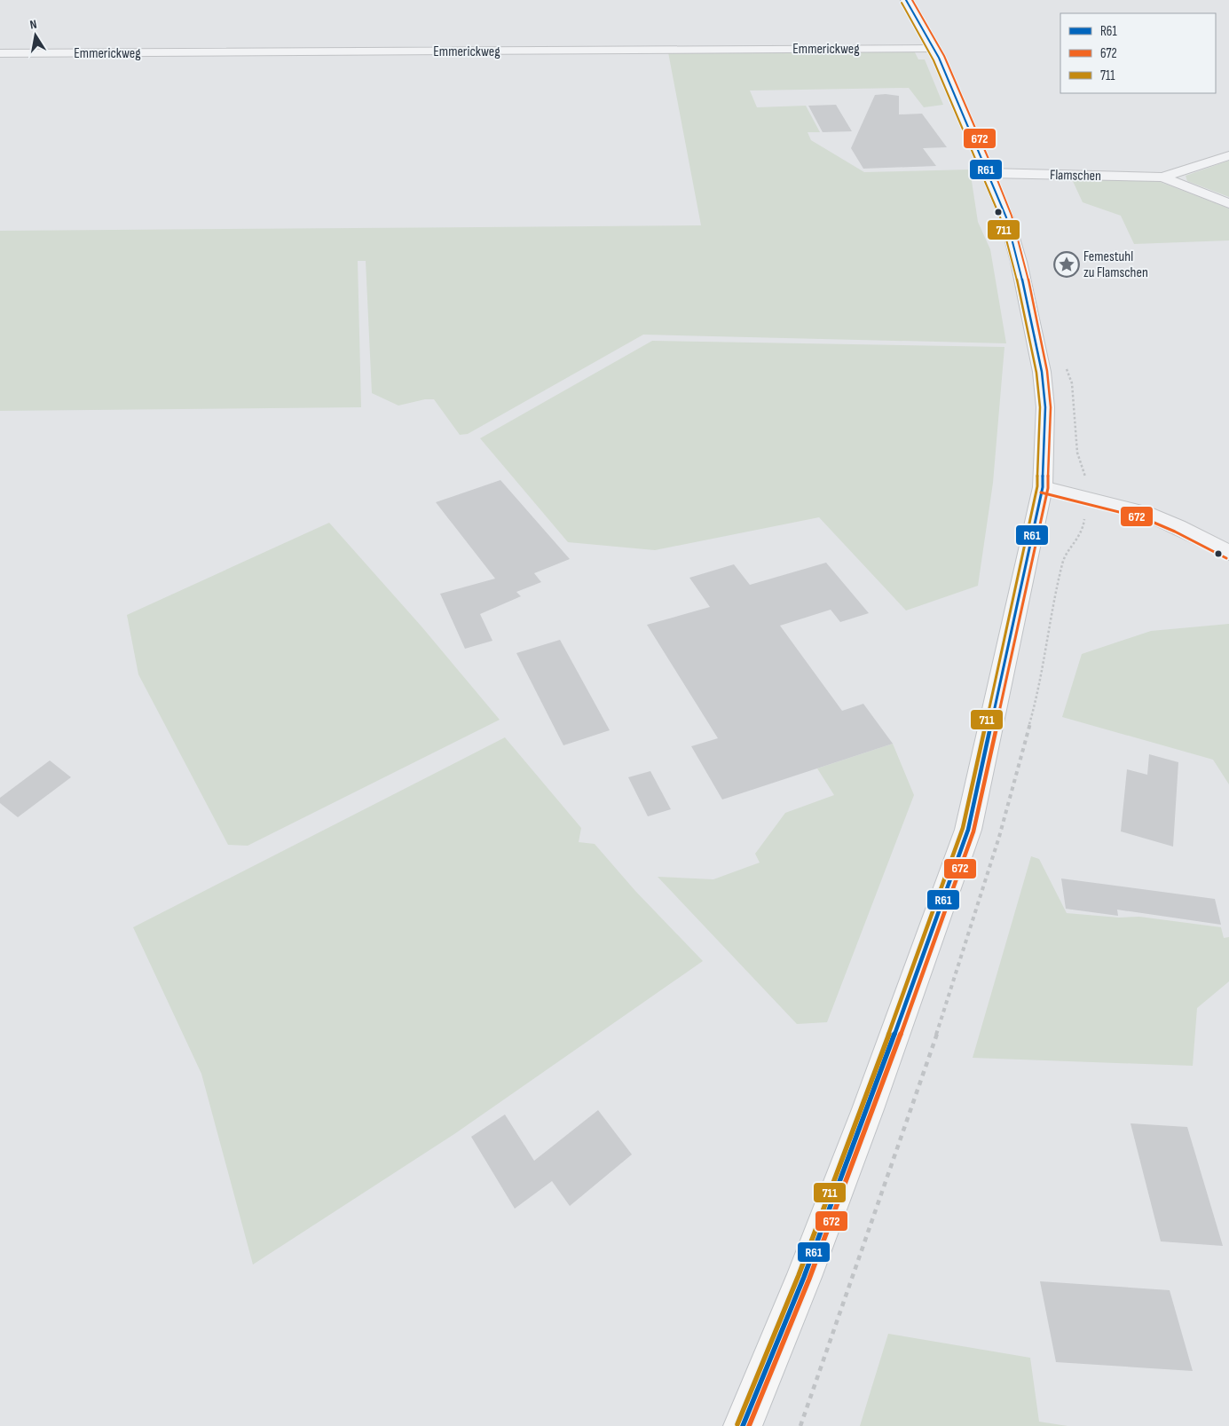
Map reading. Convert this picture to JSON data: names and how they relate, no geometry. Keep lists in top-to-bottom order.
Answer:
{
  "streets": {
    "street": ["Emmerickweg", "Flamschen"]
  },
  "places": {
    "place": ["Femestuhl zu Flamschen"]
  },
  "lines": ["transit line R61", "transit line 672", "transit line 711"],
  "legend": ["R61", "672", "711"],
  "north": "top"
}
